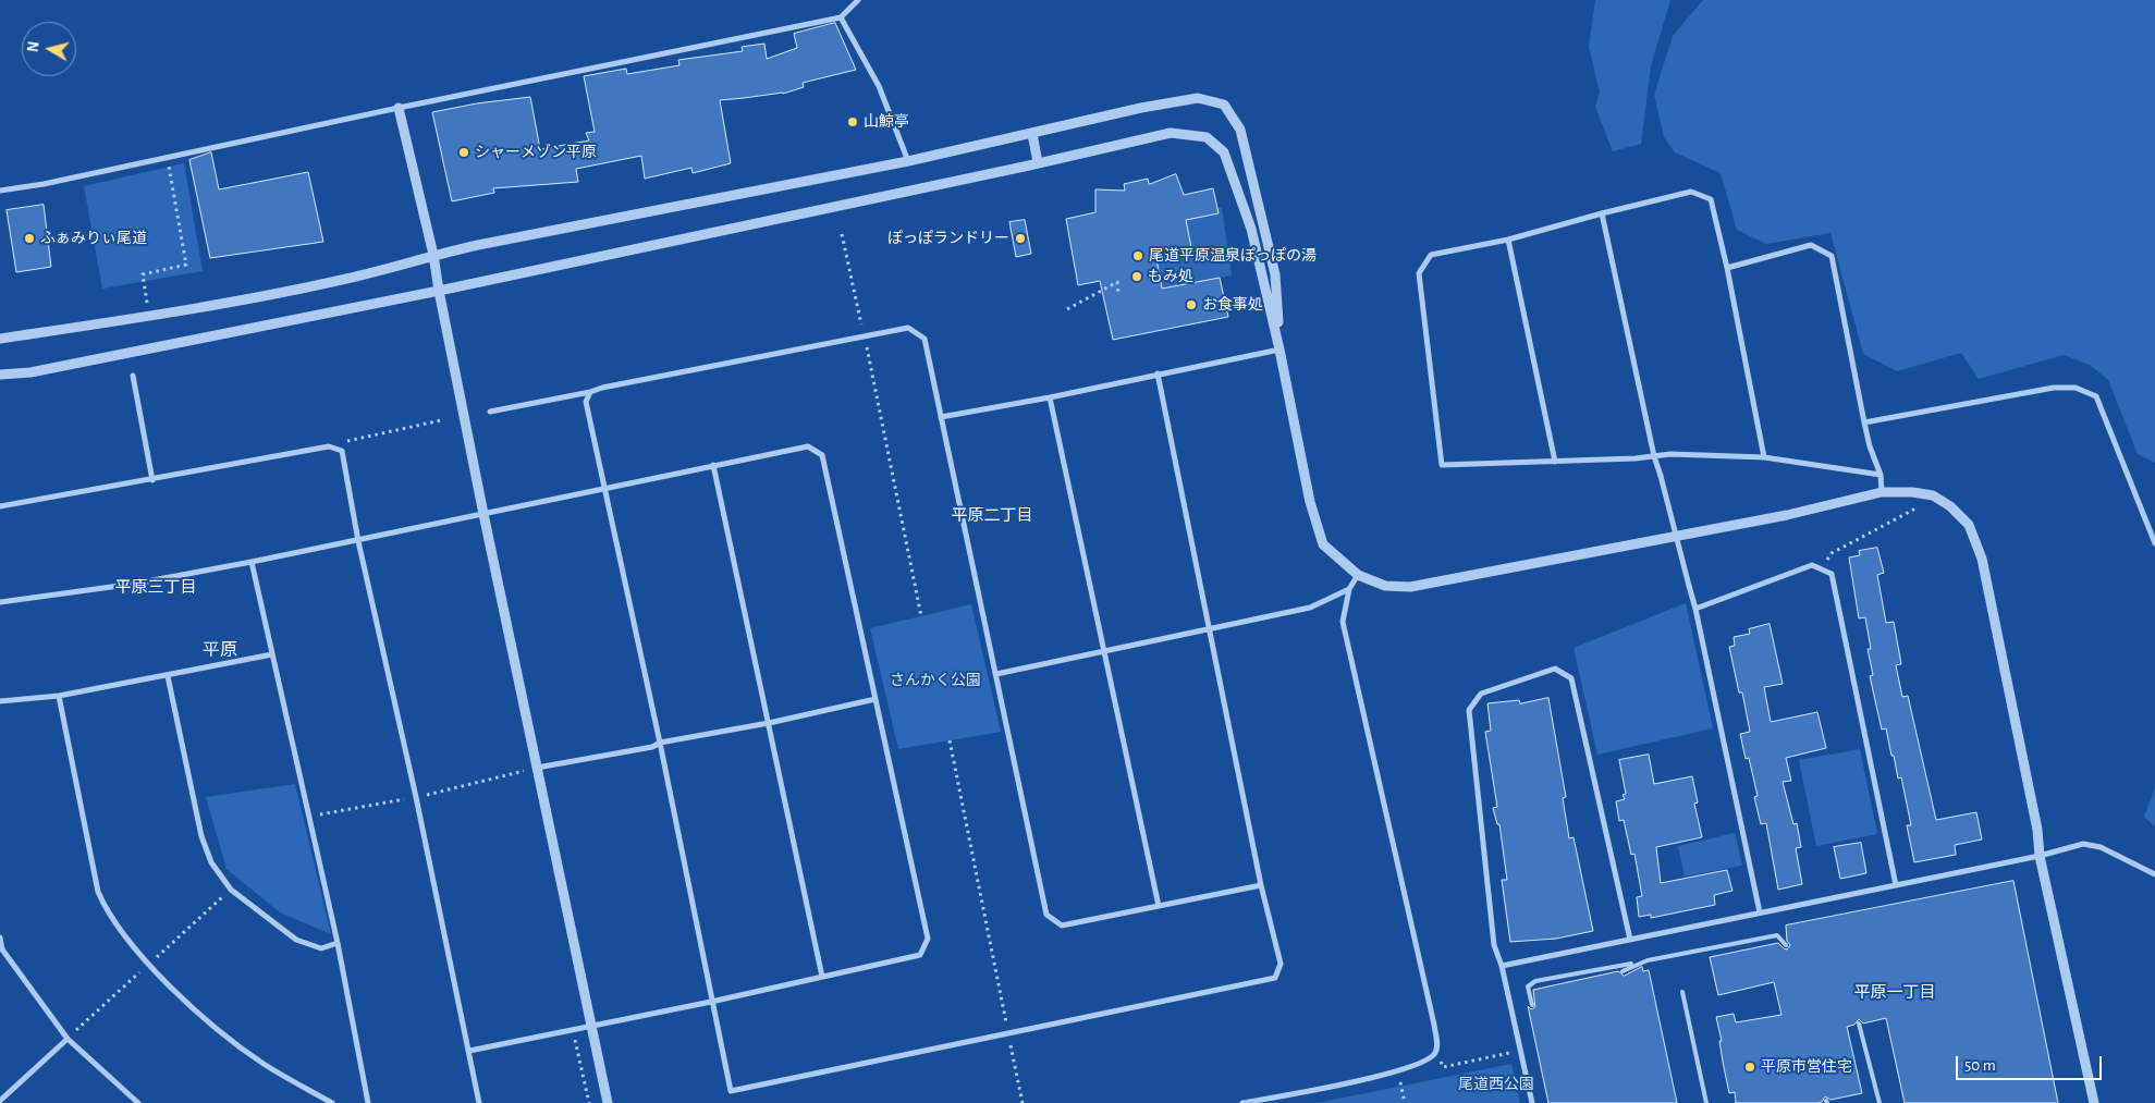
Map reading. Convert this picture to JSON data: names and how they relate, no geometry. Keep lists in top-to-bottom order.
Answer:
{
  "districts": [
    "平原二丁目",
    "平原三丁目",
    "平原",
    "平原一丁目"
  ],
  "parks": ["さんかく公園", "尾道西公園"],
  "places": [
    "山鯨亭",
    "シャーメゾン平原",
    "ふぁみりぃ尾道",
    "ぽっぽランドリー",
    "尾道平原温泉ぽっぽの湯",
    "もみ処",
    "お食事処",
    "平原市営住宅"
  ],
  "scale_bar": "50 m",
  "north": "left"
}
